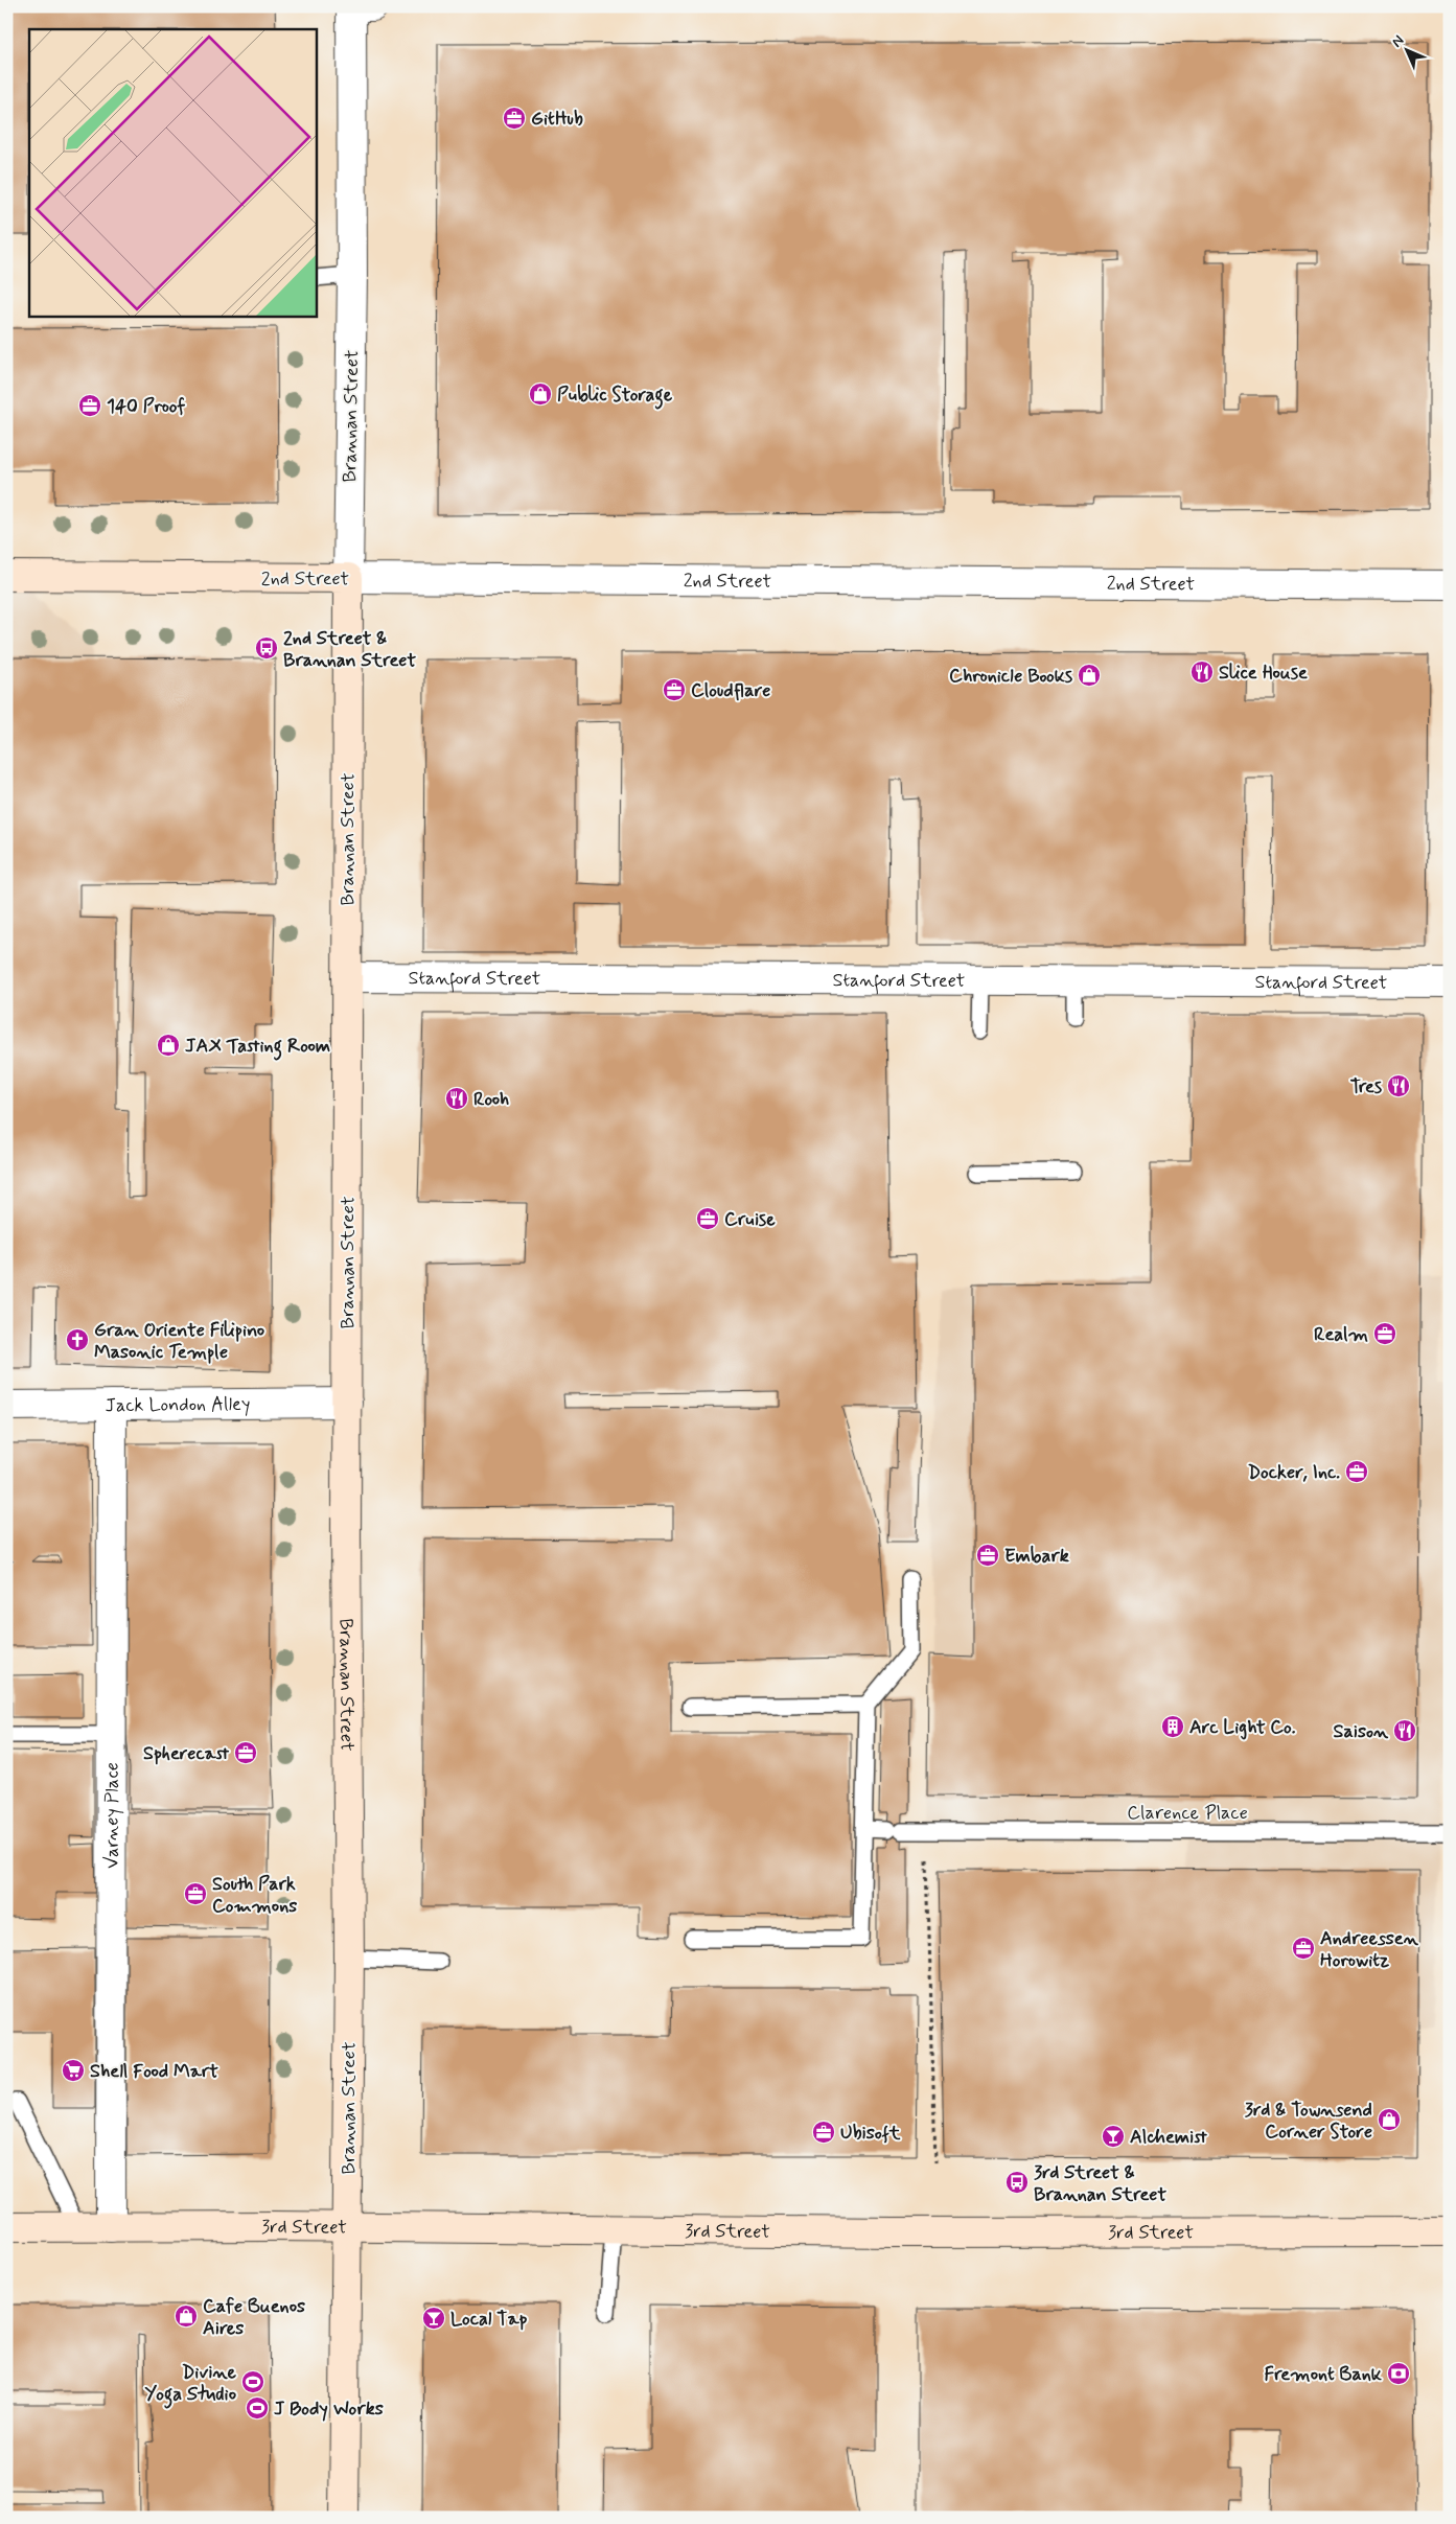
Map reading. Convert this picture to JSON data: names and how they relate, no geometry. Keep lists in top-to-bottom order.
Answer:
{
  "streets": {
    "main road": ["Brannan Street", "2nd Street", "3rd Street"],
    "street": ["Stanford Street", "Jack London Alley", "Varney Place"],
    "lane": ["Clarence Place"]
  },
  "crossings": [
    ["Brannan Street", "2nd Street"],
    ["Brannan Street", "Stanford Street"],
    ["Brannan Street", "Jack London Alley"],
    ["Brannan Street", "3rd Street"],
    ["Jack London Alley", "Varney Place"],
    ["Varney Place", "3rd Street"]
  ],
  "places": {
    "office": [
      "GitHub",
      "140 Proof",
      "Cloudflare",
      "Cruise",
      "Realm",
      "Docker, Inc.",
      "Embark",
      "Spherecast",
      "South Park Commons",
      "Andreessen Horowitz",
      "Ubisoft"
    ],
    "shop": [
      "Public Storage",
      "Chronicle Books",
      "JAX Tasting Room",
      "3rd & Townsend Corner Store",
      "Cafe Buenos Aires"
    ],
    "bus stop": ["2nd Street & Brannan Street", "3rd Street & Brannan Street"],
    "restaurant": [
      "Slice House",
      "Tres",
      "Rooh",
      "Saison"
    ],
    "church": ["Gran Oriente Filipino Masonic Temple"],
    "building": ["Arc Light Co."],
    "supermarket": ["Shell Food Mart"],
    "bar": ["Alchemist", "Local Tap"],
    "bank": ["Fremont Bank"],
    "sports": ["Divine Yoga Studio", "J Body Works"]
  },
  "north": "top left"
}
